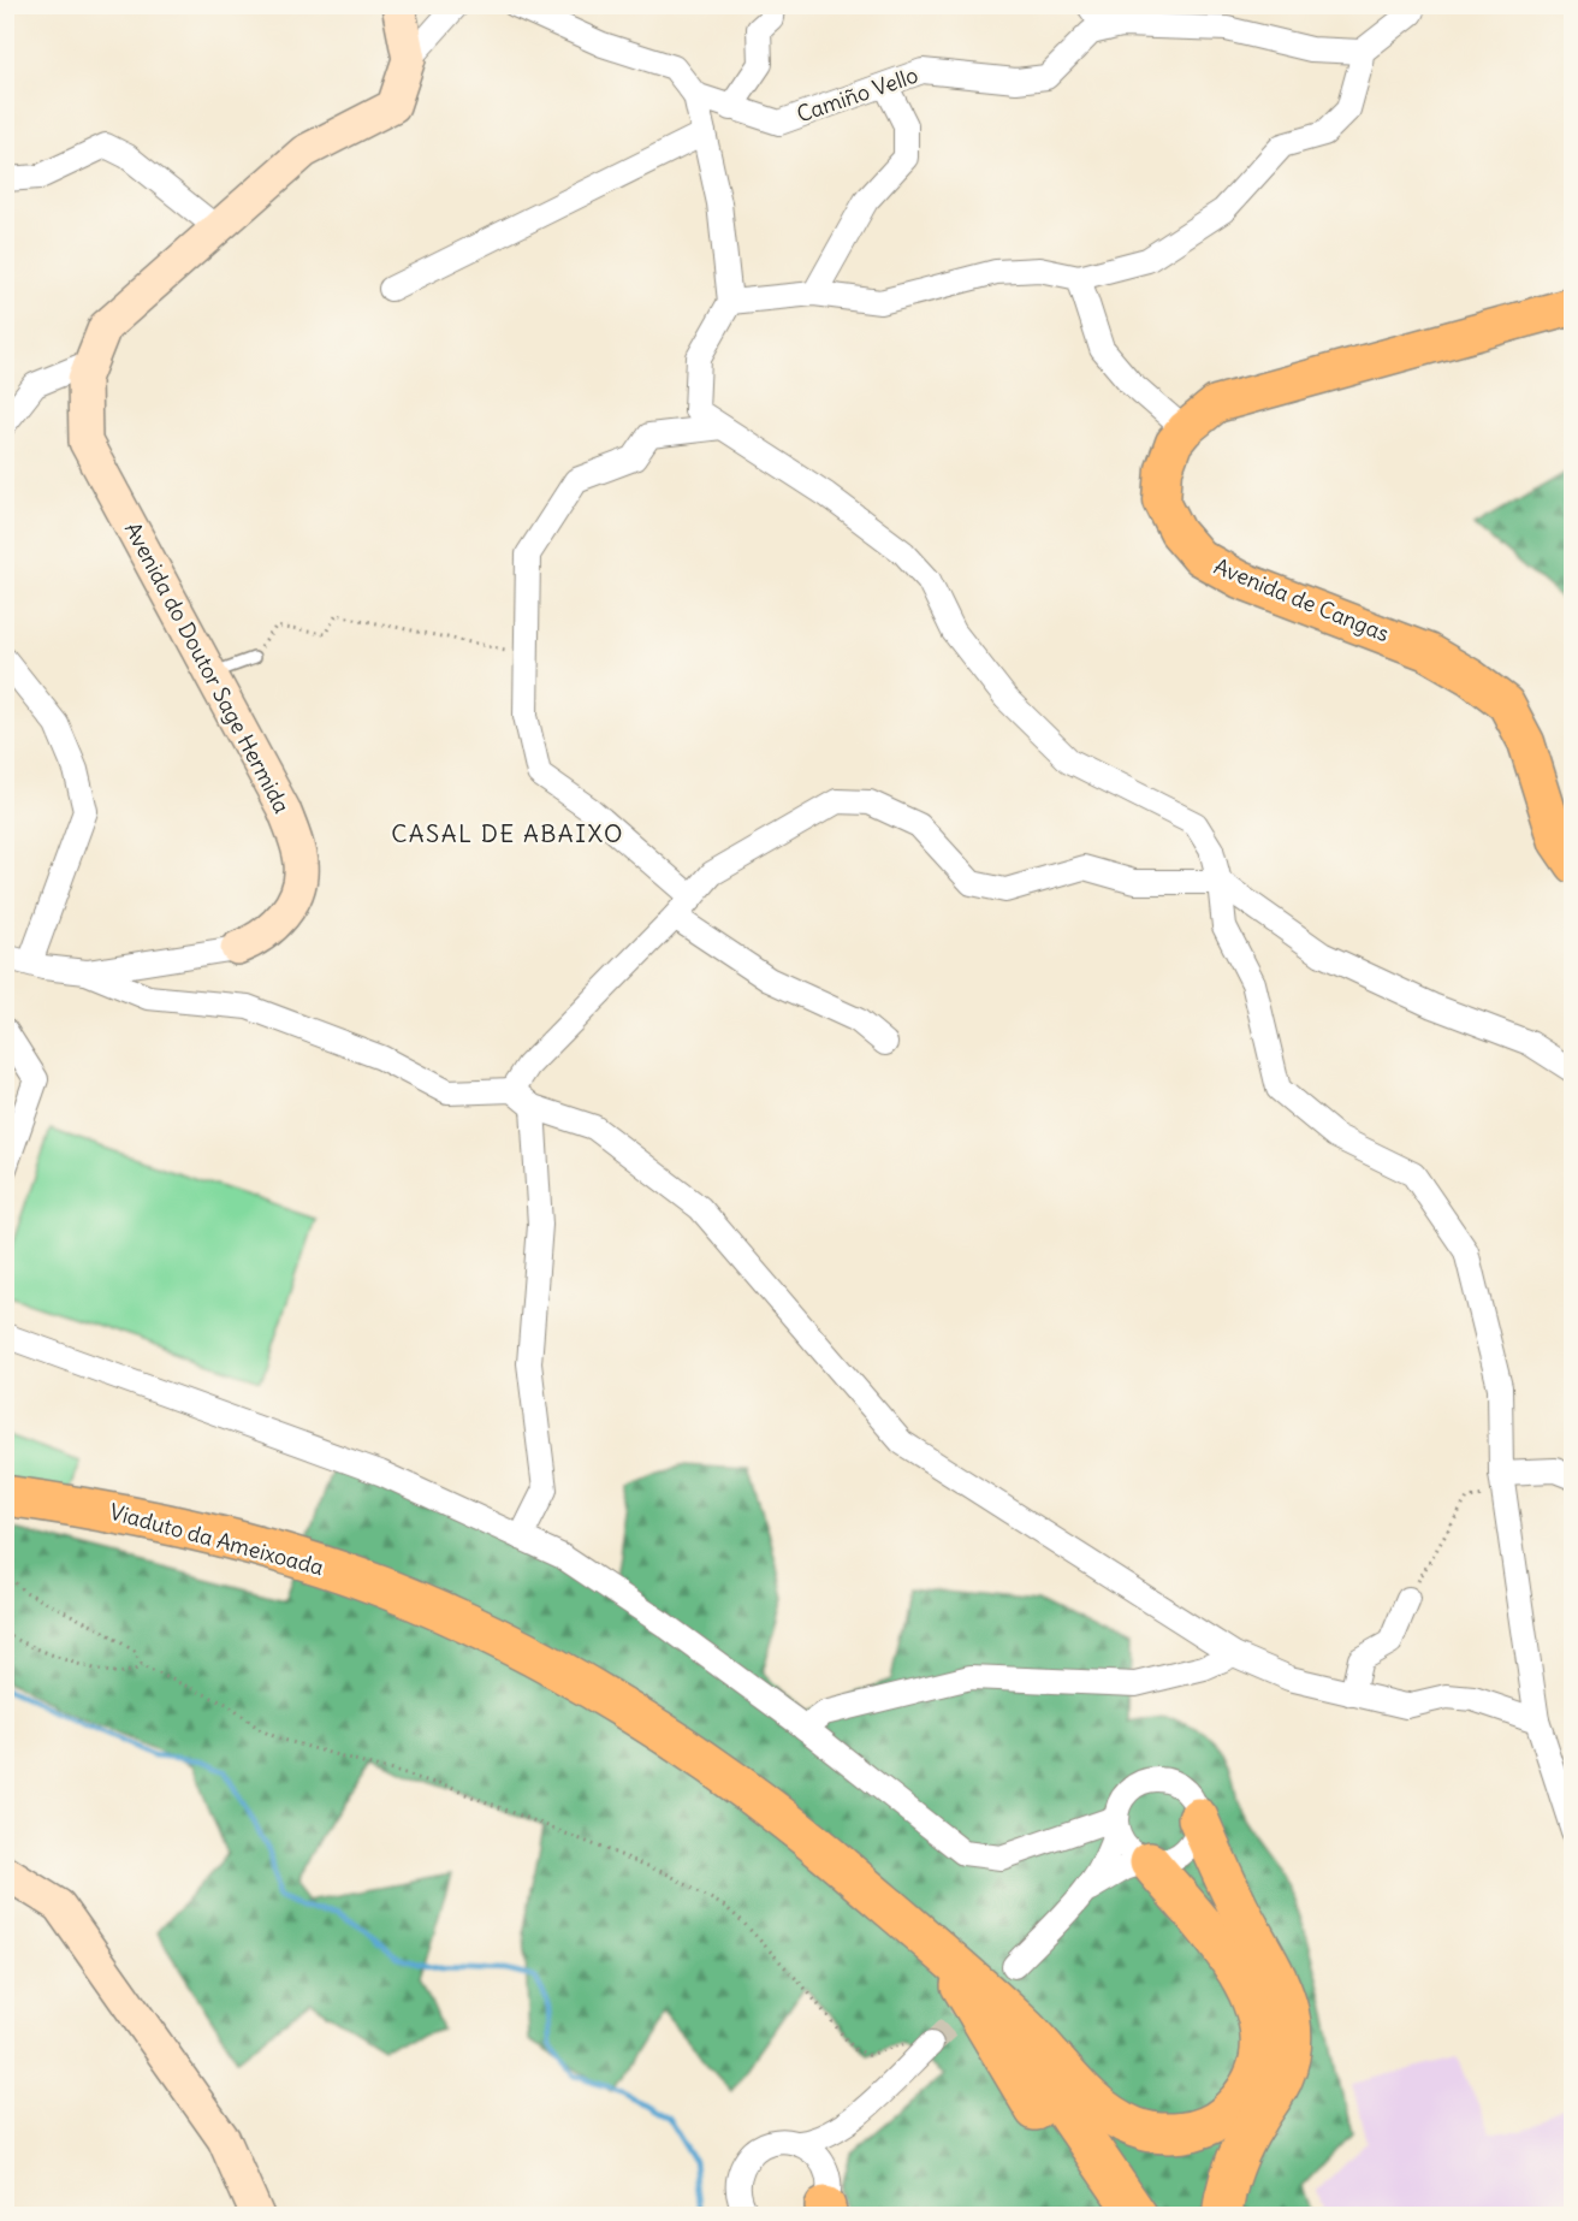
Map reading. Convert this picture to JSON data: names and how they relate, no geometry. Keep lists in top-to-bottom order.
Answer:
{
  "streets": {
    "highway": ["Viaduto da Ameixoada"],
    "main road": ["Avenida de Cangas"],
    "street": ["Camiño Vello", "Avenida do Doutor Sage Hermida"]
  },
  "districts": ["CASAL DE ABAIXO"]
}
